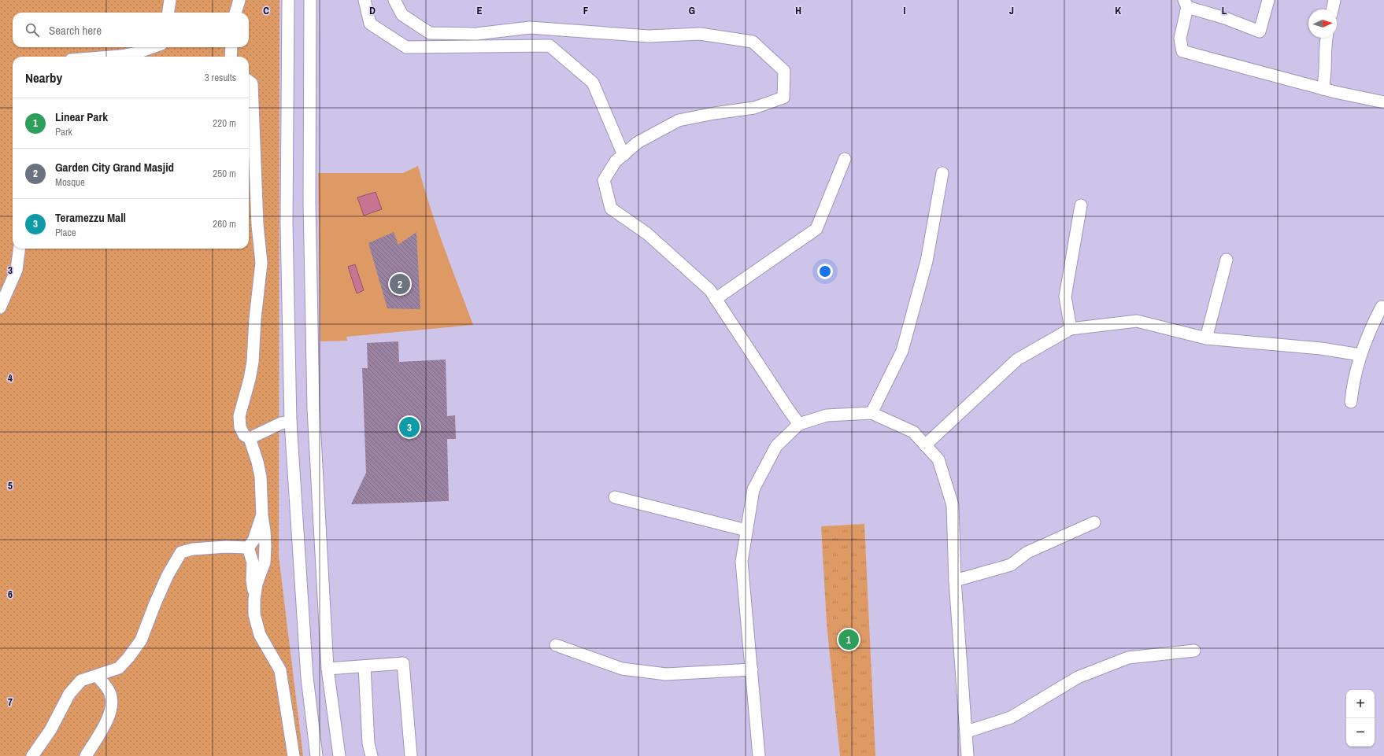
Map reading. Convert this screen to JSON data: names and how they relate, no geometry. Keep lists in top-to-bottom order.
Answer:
{
  "north": "right",
  "page": {
    "search": "Search here",
    "heading": ["Nearby", "3 results"],
    "list": [
      {
        "mark": "1",
        "name": "Linear Park",
        "note": "Park",
        "value": "220 m"
      },
      {
        "mark": "2",
        "name": "Garden City Grand Masjid",
        "note": "Mosque",
        "value": "250 m"
      },
      {
        "mark": "3",
        "name": "Teramezzu Mall",
        "note": "Place",
        "value": "260 m"
      }
    ],
    "pins": ["2", "3", "1"],
    "map_buttons": ["+", "−"]
  },
  "grid": {
    "columns": [
      "C",
      "D",
      "E",
      "F",
      "G",
      "H",
      "I",
      "J",
      "K",
      "L"
    ],
    "rows": [
      "3",
      "4",
      "5",
      "6",
      "7"
    ]
  }
}
